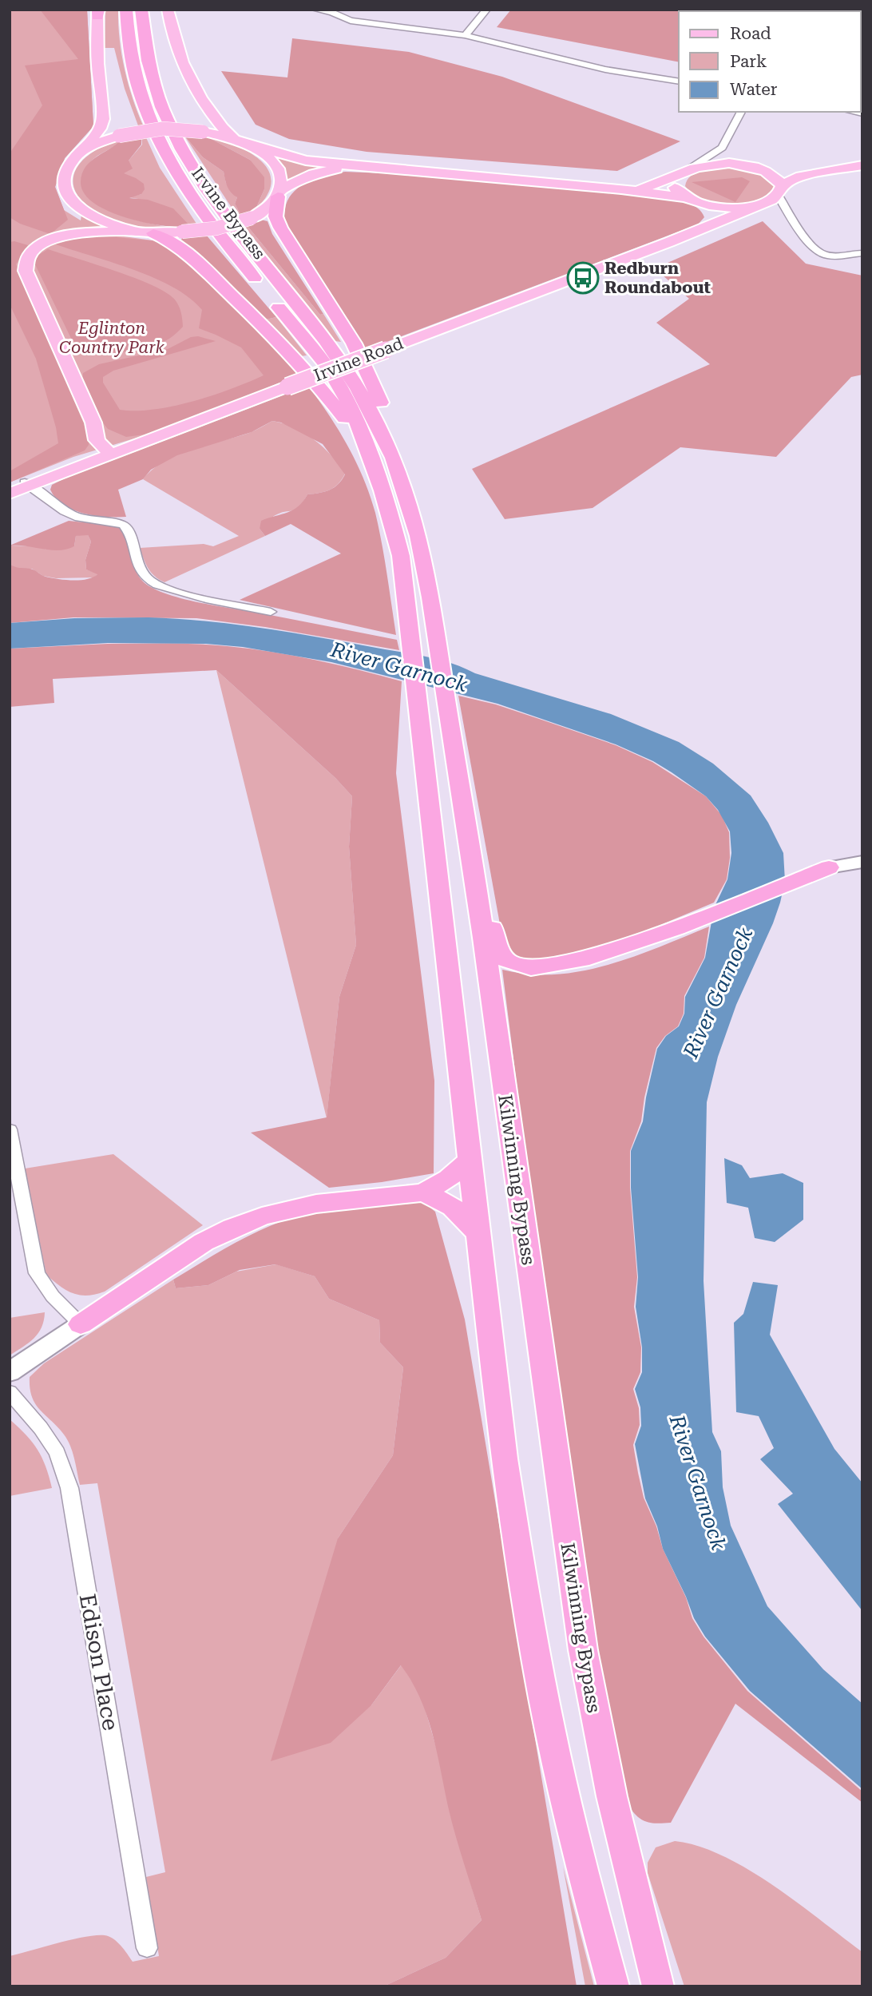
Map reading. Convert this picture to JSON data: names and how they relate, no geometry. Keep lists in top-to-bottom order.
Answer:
{
  "streets": {
    "highway": ["Irvine Bypass", "Kilwinning Bypass"],
    "main road": ["Irvine Road"],
    "street": ["Edison Place"]
  },
  "crossings": [
    ["Irvine Bypass", "Kilwinning Bypass"]
  ],
  "water": ["River Garnock"],
  "parks": ["Eglinton Country Park"],
  "places": {
    "bus stop": ["Redburn Roundabout"]
  },
  "legend": ["Road", "Park", "Water"]
}
